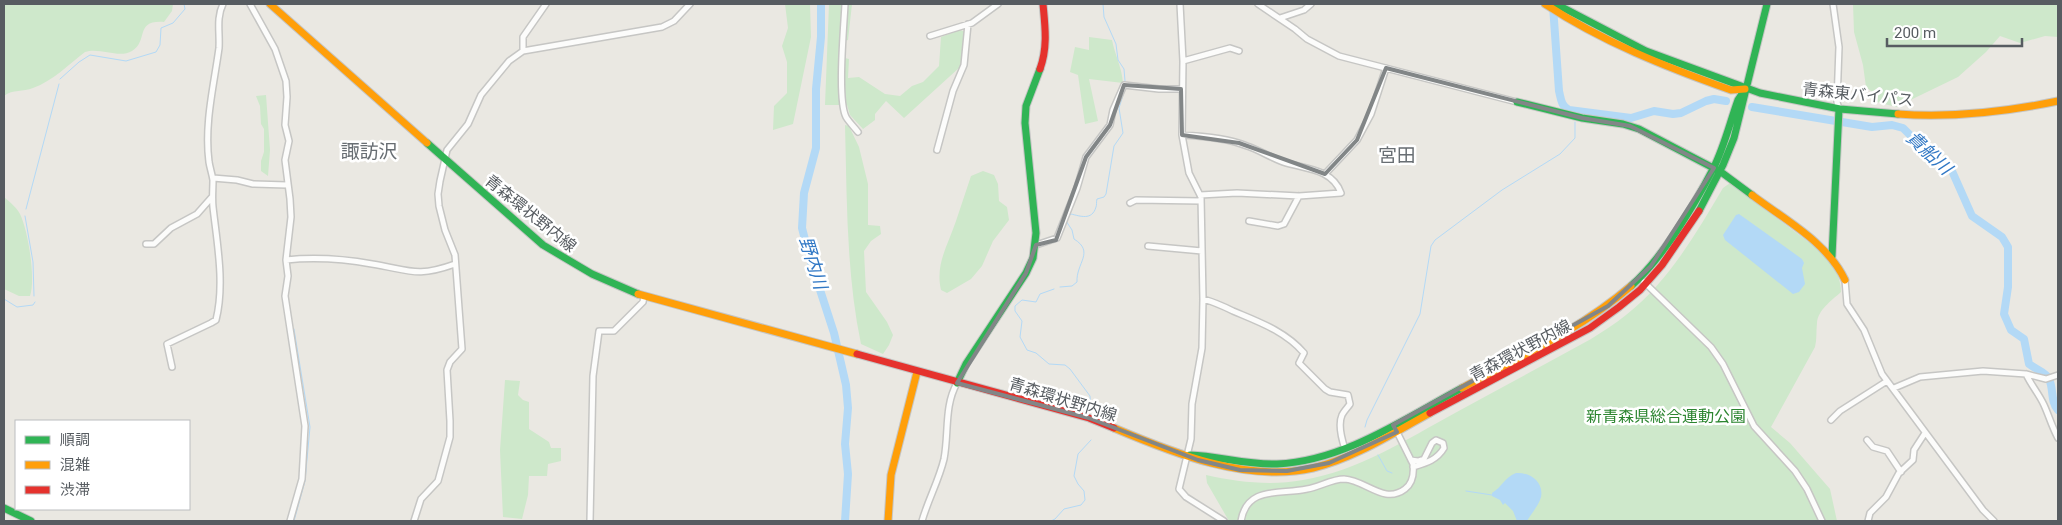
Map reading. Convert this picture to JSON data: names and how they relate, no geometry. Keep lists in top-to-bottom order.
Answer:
{
  "streets": {
    "main road": ["青森東バイパス", "青森環状野内線"]
  },
  "crossings": [
    ["青森東バイパス", "青森環状野内線"]
  ],
  "districts": ["諏訪沢", "宮田"],
  "water": ["貴船川", "野内川"],
  "parks": ["新青森県総合運動公園"],
  "legend": ["順調", "混雑", "渋滞"],
  "scale_bar": "200 m"
}
